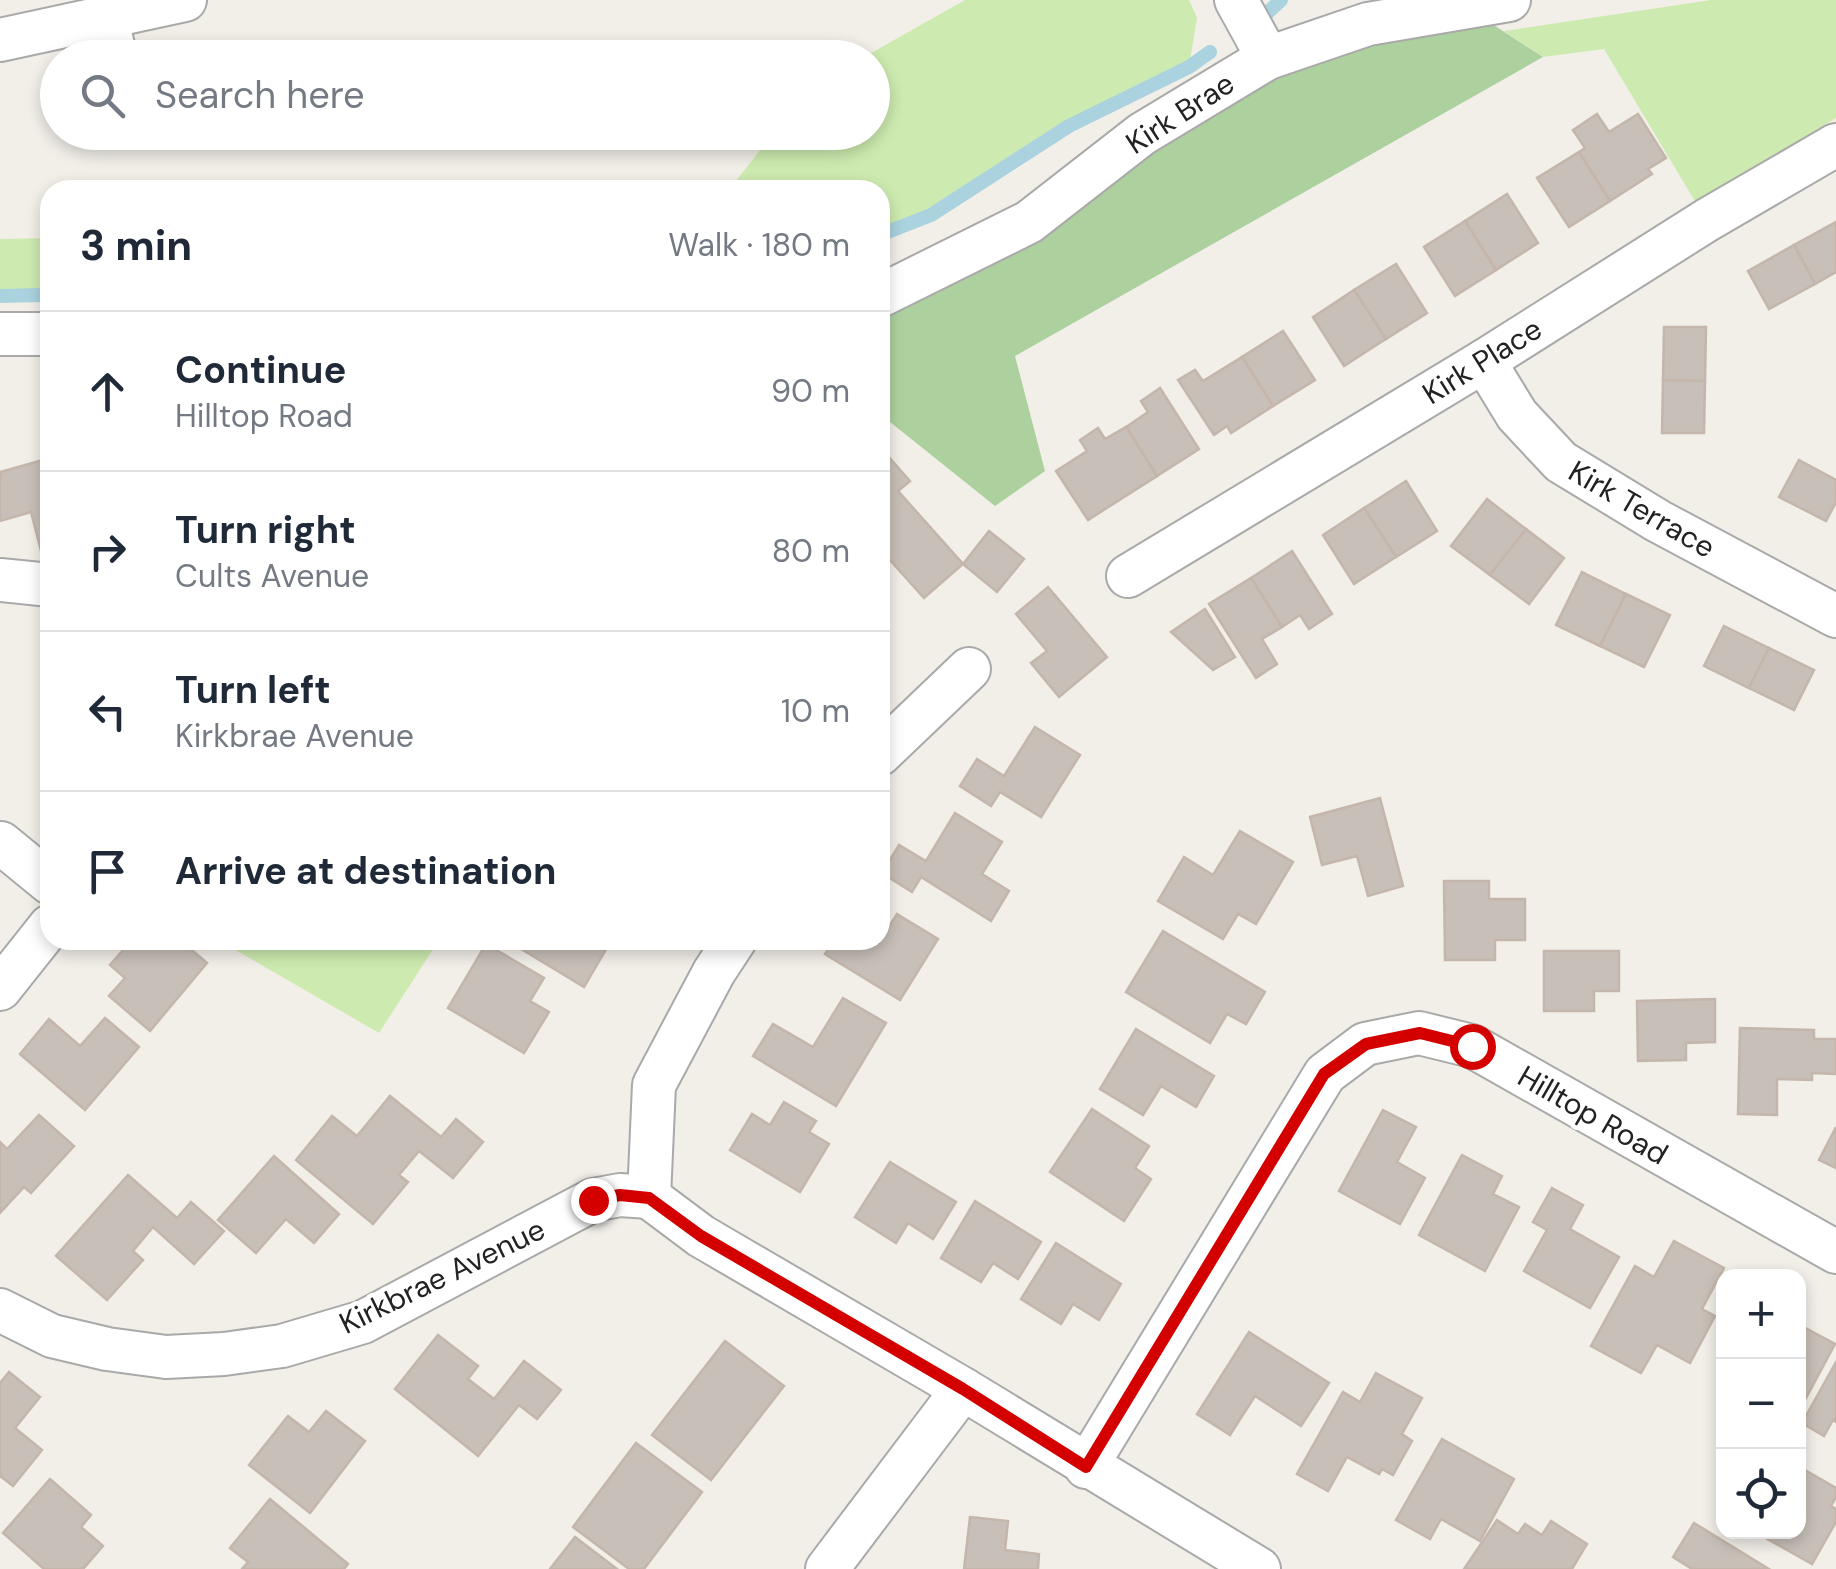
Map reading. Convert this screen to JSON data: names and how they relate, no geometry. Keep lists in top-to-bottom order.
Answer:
{
  "streets": {
    "street": [
      "Kirk Brae",
      "Kirk Place",
      "Kirk Terrace",
      "Hilltop Road",
      "Kirkbrae Avenue"
    ]
  },
  "crossings": [
    ["Kirk Place", "Kirk Terrace"]
  ],
  "page": {
    "search": "Search here",
    "heading": ["3 min", "Walk · 180 m"],
    "list": [
      ["Continue", "Hilltop Road", "90 m"],
      ["Turn right", "Cults Avenue", "80 m"],
      ["Turn left", "Kirkbrae Avenue", "10 m"],
      "Arrive at destination"
    ],
    "map_buttons": ["+", "−"]
  }
}
